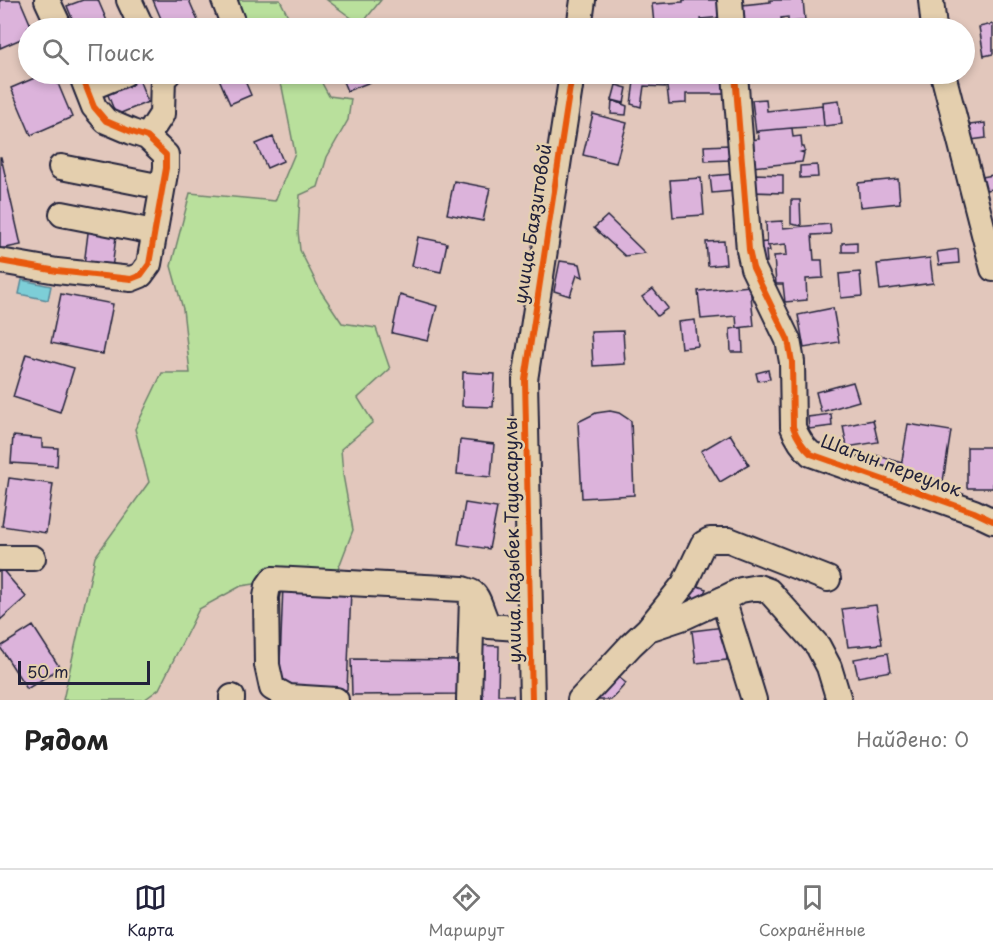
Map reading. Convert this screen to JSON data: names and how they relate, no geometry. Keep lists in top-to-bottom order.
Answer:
{
  "streets": {
    "street": ["улица Баязитовой", "Шагын переулок", "улица Казыбек Тауасарулы"]
  },
  "crossings": [
    ["улица Баязитовой", "улица Казыбек Тауасарулы"]
  ],
  "scale_bar": "50 m",
  "page": {
    "search": "Поиск",
    "scale": "50 m",
    "heading": ["Рядом", "Найдено: 0"],
    "nav": ["Карта", "Маршрут", "Сохранённые"]
  }
}
